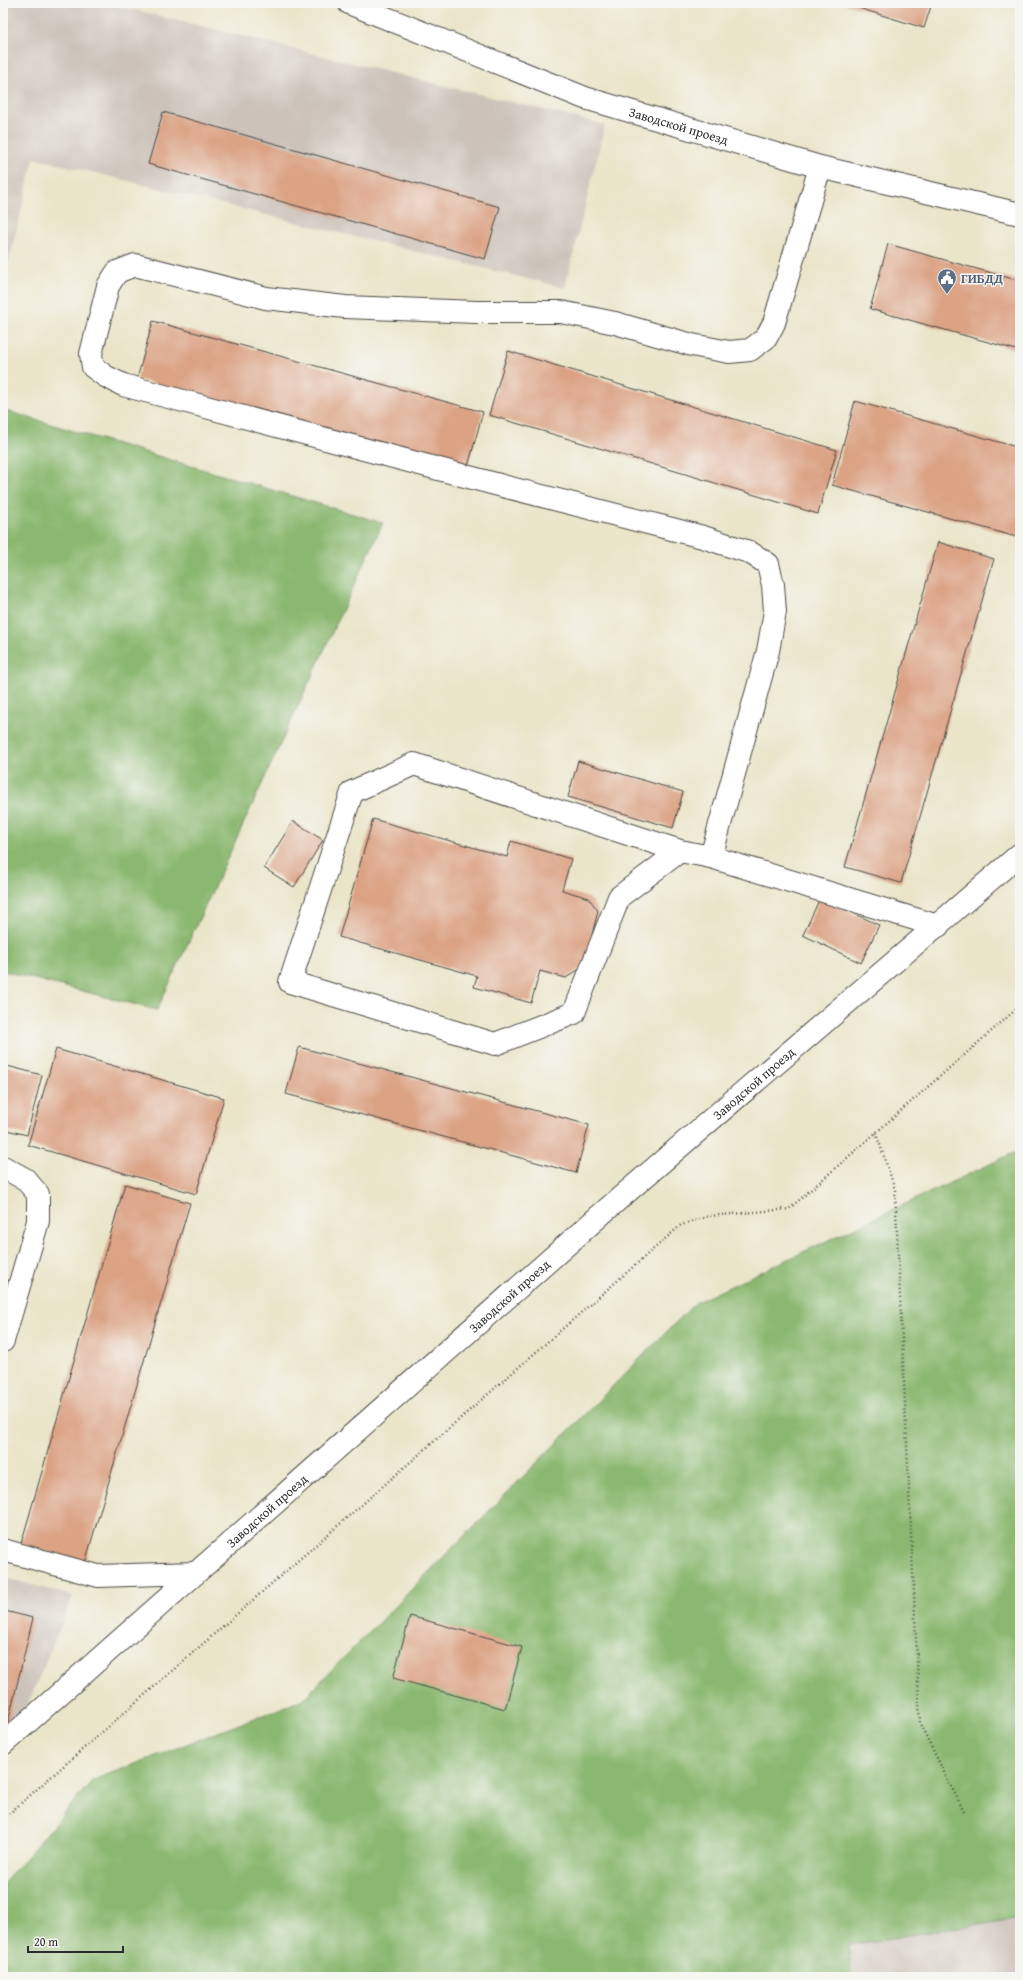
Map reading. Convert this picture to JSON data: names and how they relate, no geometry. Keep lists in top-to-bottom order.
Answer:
{
  "streets": {
    "street": ["Заводской проезд"]
  },
  "places": {
    "public building": ["ГИБДД"]
  },
  "scale_bar": "20 m"
}
